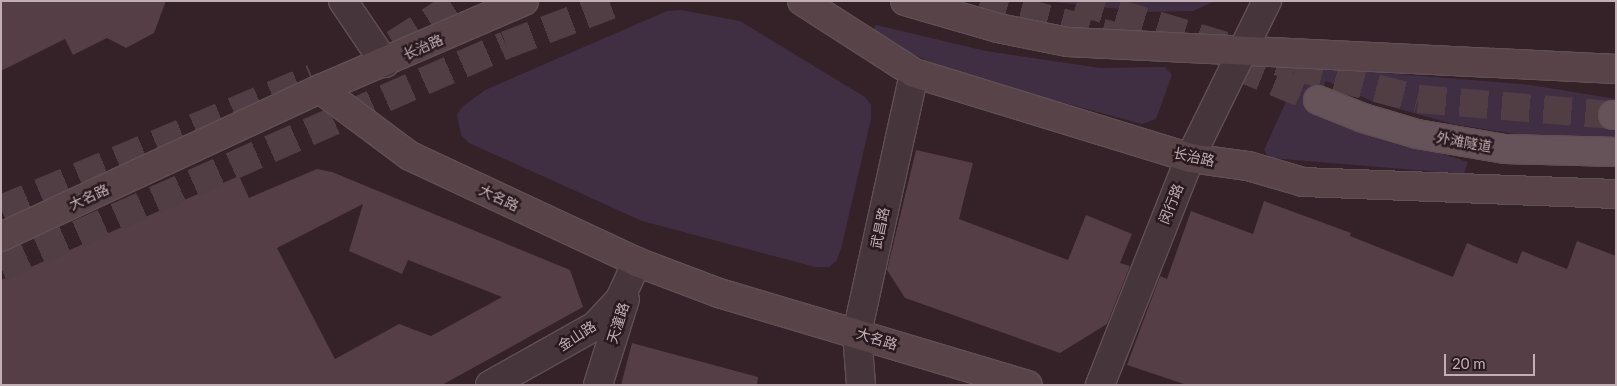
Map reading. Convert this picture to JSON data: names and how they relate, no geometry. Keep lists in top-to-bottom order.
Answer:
{
  "streets": {
    "main road": ["长治路", "外滩隧道", "大名路"],
    "street": [
      "闵行路",
      "武昌路",
      "天潼路",
      "金山路"
    ]
  },
  "crossings": [
    ["长治路", "大名路"],
    ["长治路", "闵行路"],
    ["长治路", "武昌路"],
    ["大名路", "武昌路"],
    ["大名路", "天潼路"],
    ["大名路", "金山路"],
    ["天潼路", "金山路"]
  ],
  "scale_bar": "20 m"
}
